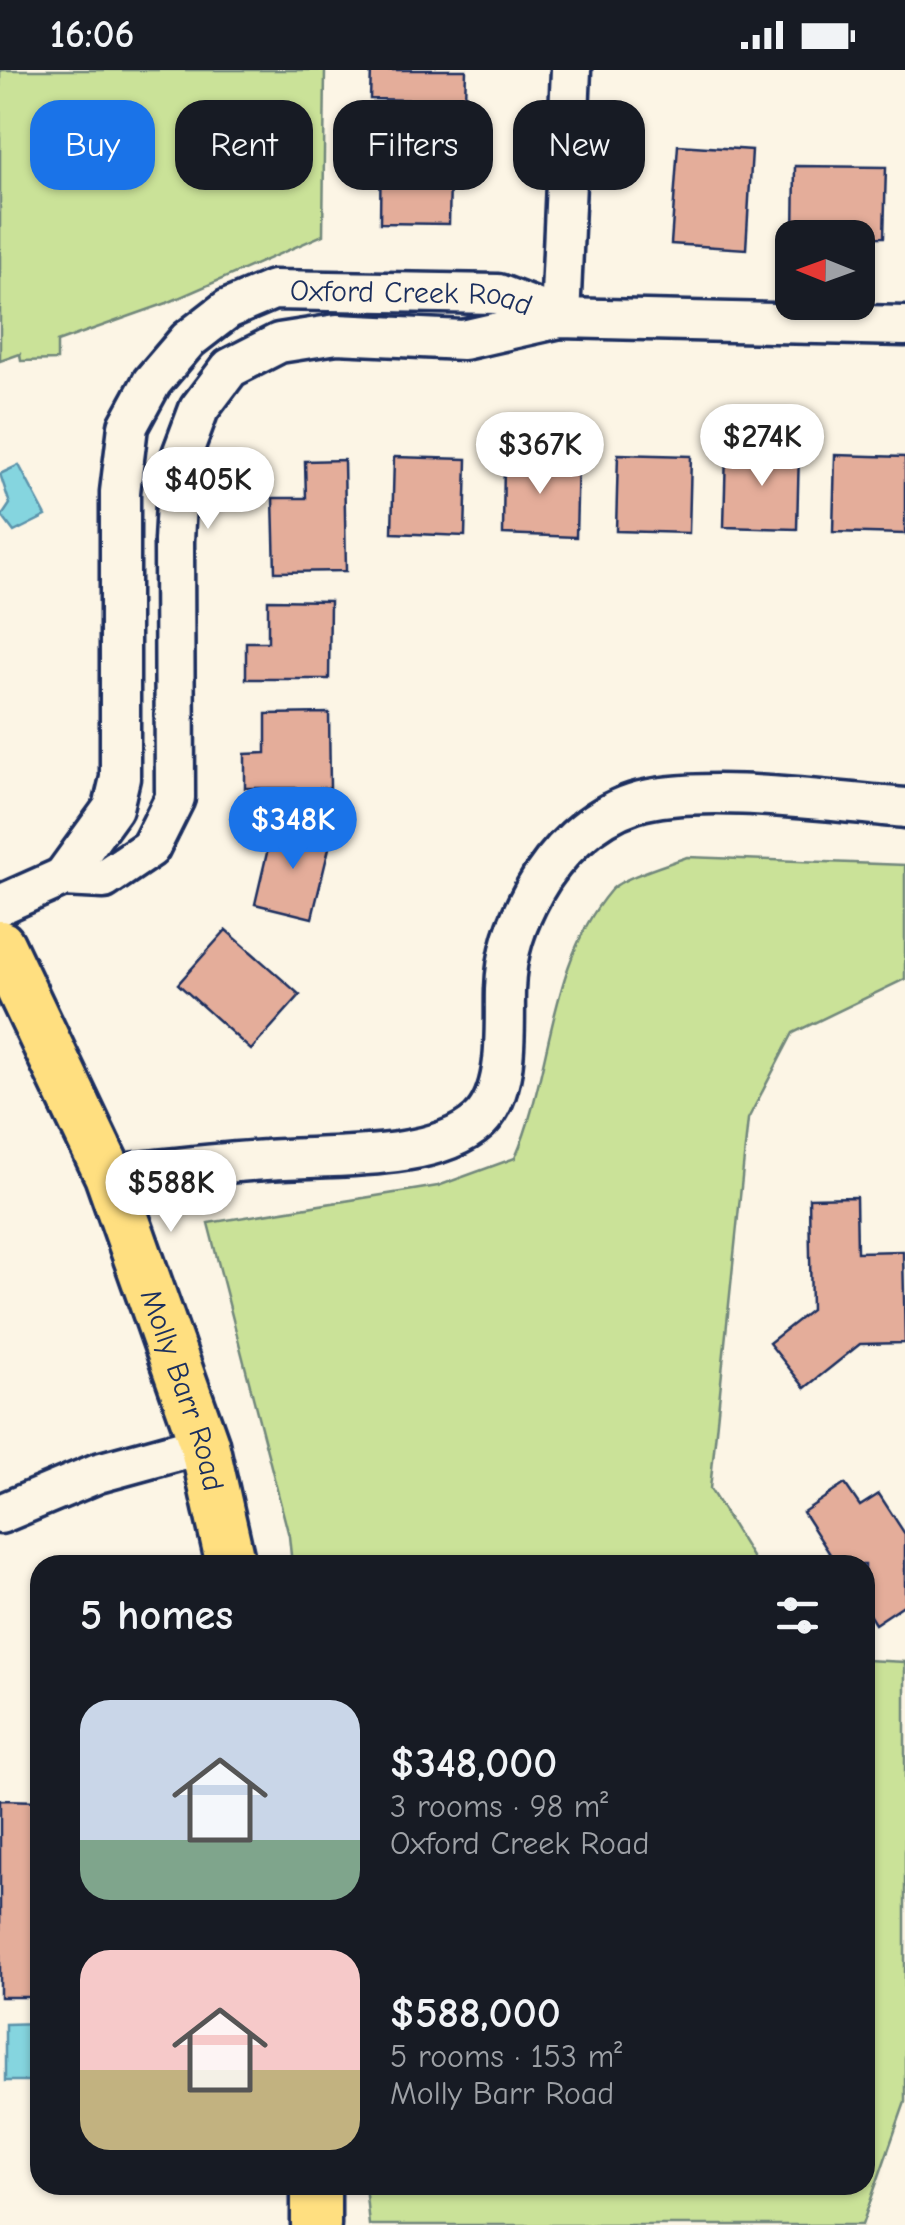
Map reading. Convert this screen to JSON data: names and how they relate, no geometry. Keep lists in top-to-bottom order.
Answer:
{
  "streets": {
    "main road": ["Molly Barr Road"],
    "street": ["Oxford Creek Road"]
  },
  "north": "left",
  "page": {
    "status": "16:06",
    "chip": [
      "Buy",
      "Rent",
      "Filters",
      "New"
    ],
    "price": [
      "$274K",
      "$367K",
      "$405K",
      "$348K",
      "$588K"
    ],
    "heading": "5 homes",
    "list": [
      {
        "name": "$348,000",
        "note": "3 rooms · 98 m² · Oxford Creek Road"
      },
      {
        "name": "$588,000",
        "note": "5 rooms · 153 m² · Molly Barr Road"
      }
    ]
  }
}
